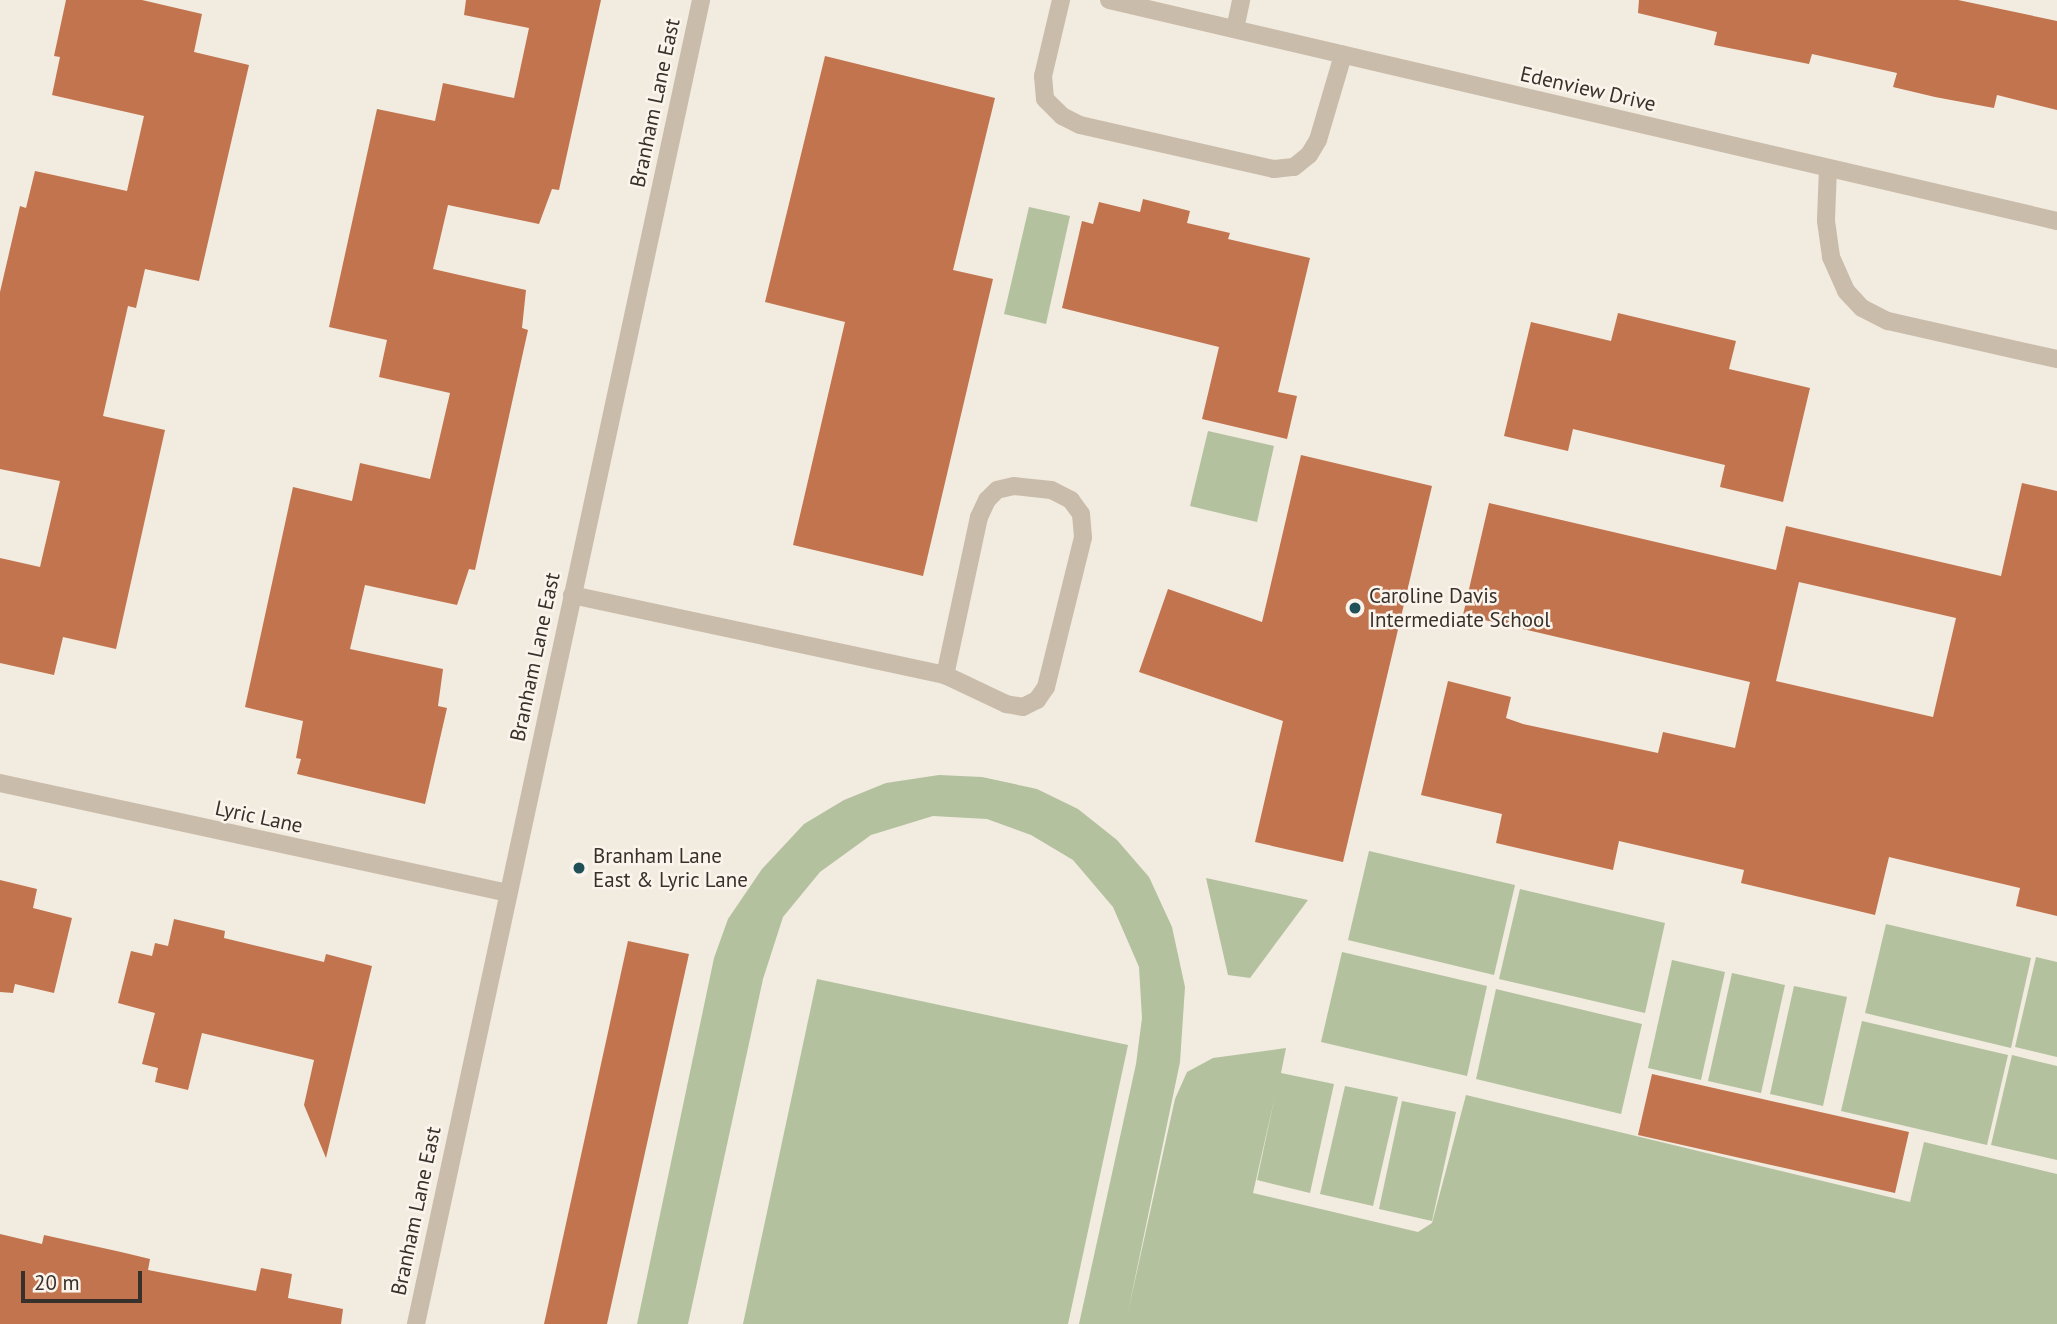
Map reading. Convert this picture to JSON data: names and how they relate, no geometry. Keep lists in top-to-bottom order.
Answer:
{
  "streets": {
    "street": ["Edenview Drive", "Branham Lane East", "Lyric Lane"]
  },
  "crossings": [
    ["Branham Lane East", "Lyric Lane"]
  ],
  "places": ["Caroline Davis Intermediate School", "Branham Lane East & Lyric Lane"],
  "scale_bar": "20 m"
}
